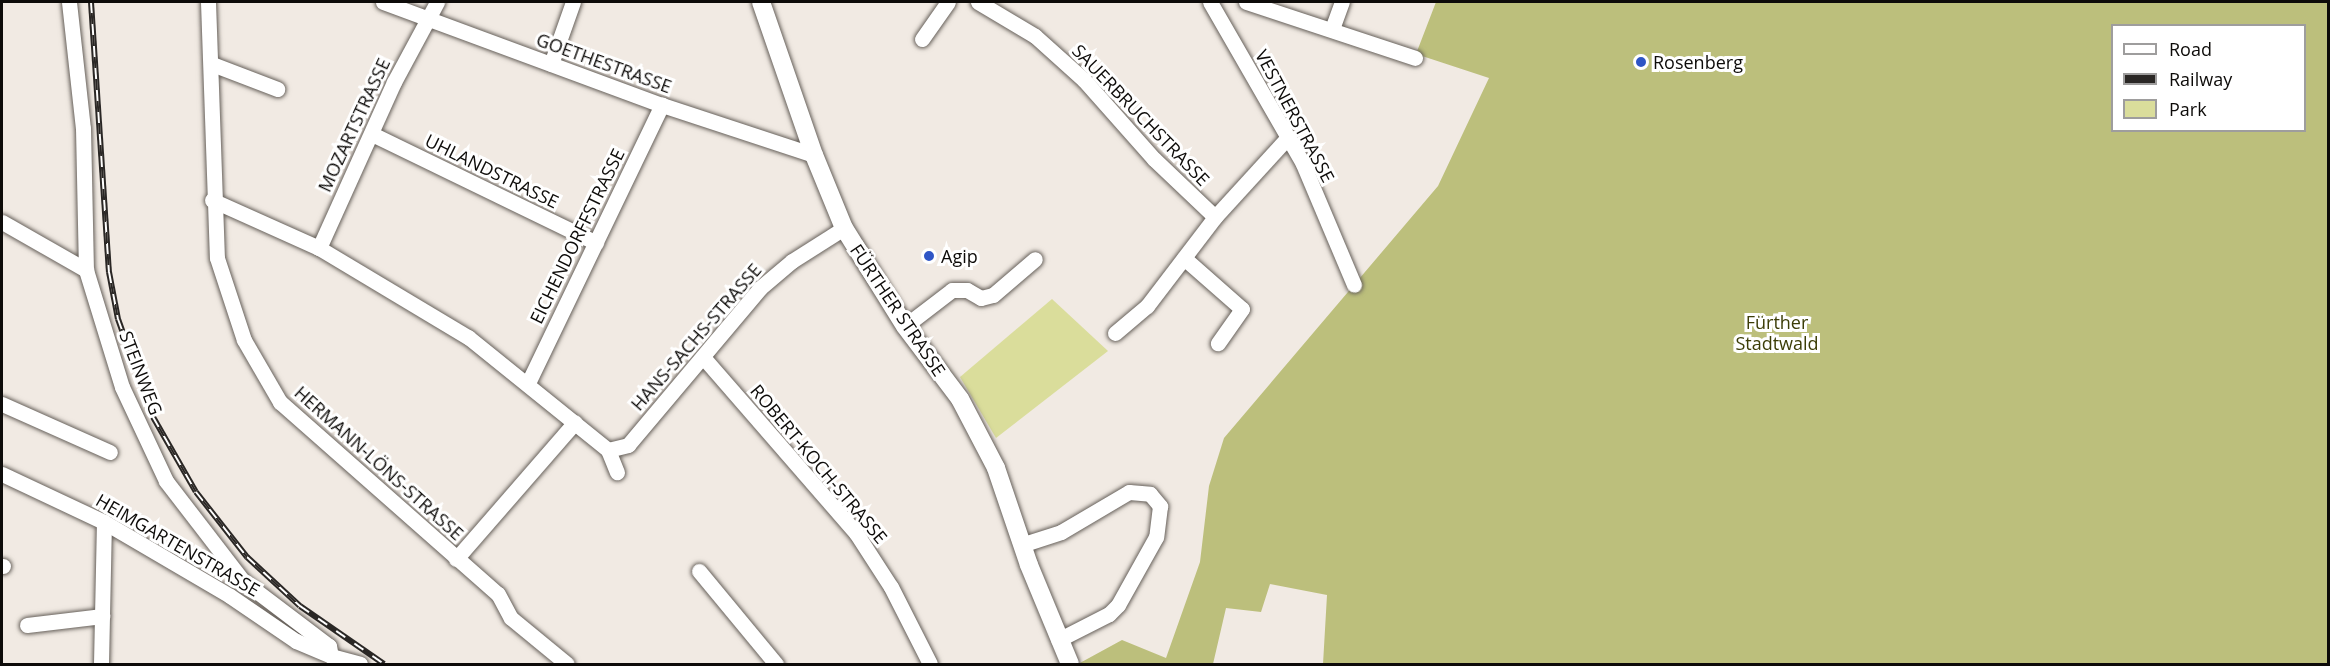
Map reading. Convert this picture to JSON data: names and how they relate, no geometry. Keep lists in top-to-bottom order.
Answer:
{
  "streets": {
    "main road": ["FÜRTHER STRASSE"],
    "street": [
      "GOETHESTRASSE",
      "SAUERBRUCHSTRASSE",
      "VESTNERSTRASSE",
      "MOZARTSTRASSE",
      "UHLANDSTRASSE",
      "EICHENDORFFSTRASSE",
      "HANS-SACHS-STRASSE",
      "STEINWEG",
      "HERMANN-LÖNS-STRASSE",
      "ROBERT-KOCH-STRASSE",
      "HEIMGARTENSTRASSE"
    ]
  },
  "crossings": [
    ["GOETHESTRASSE", "MOZARTSTRASSE"],
    ["GOETHESTRASSE", "EICHENDORFFSTRASSE"],
    ["GOETHESTRASSE", "FÜRTHER STRASSE"],
    ["MOZARTSTRASSE", "UHLANDSTRASSE"],
    ["UHLANDSTRASSE", "EICHENDORFFSTRASSE"],
    ["FÜRTHER STRASSE", "HANS-SACHS-STRASSE"],
    ["HANS-SACHS-STRASSE", "ROBERT-KOCH-STRASSE"],
    ["STEINWEG", "HEIMGARTENSTRASSE"]
  ],
  "parks": ["Fürther Stadtwald"],
  "places": ["Rosenberg", "Agip"],
  "legend": ["Road", "Railway", "Park"]
}
